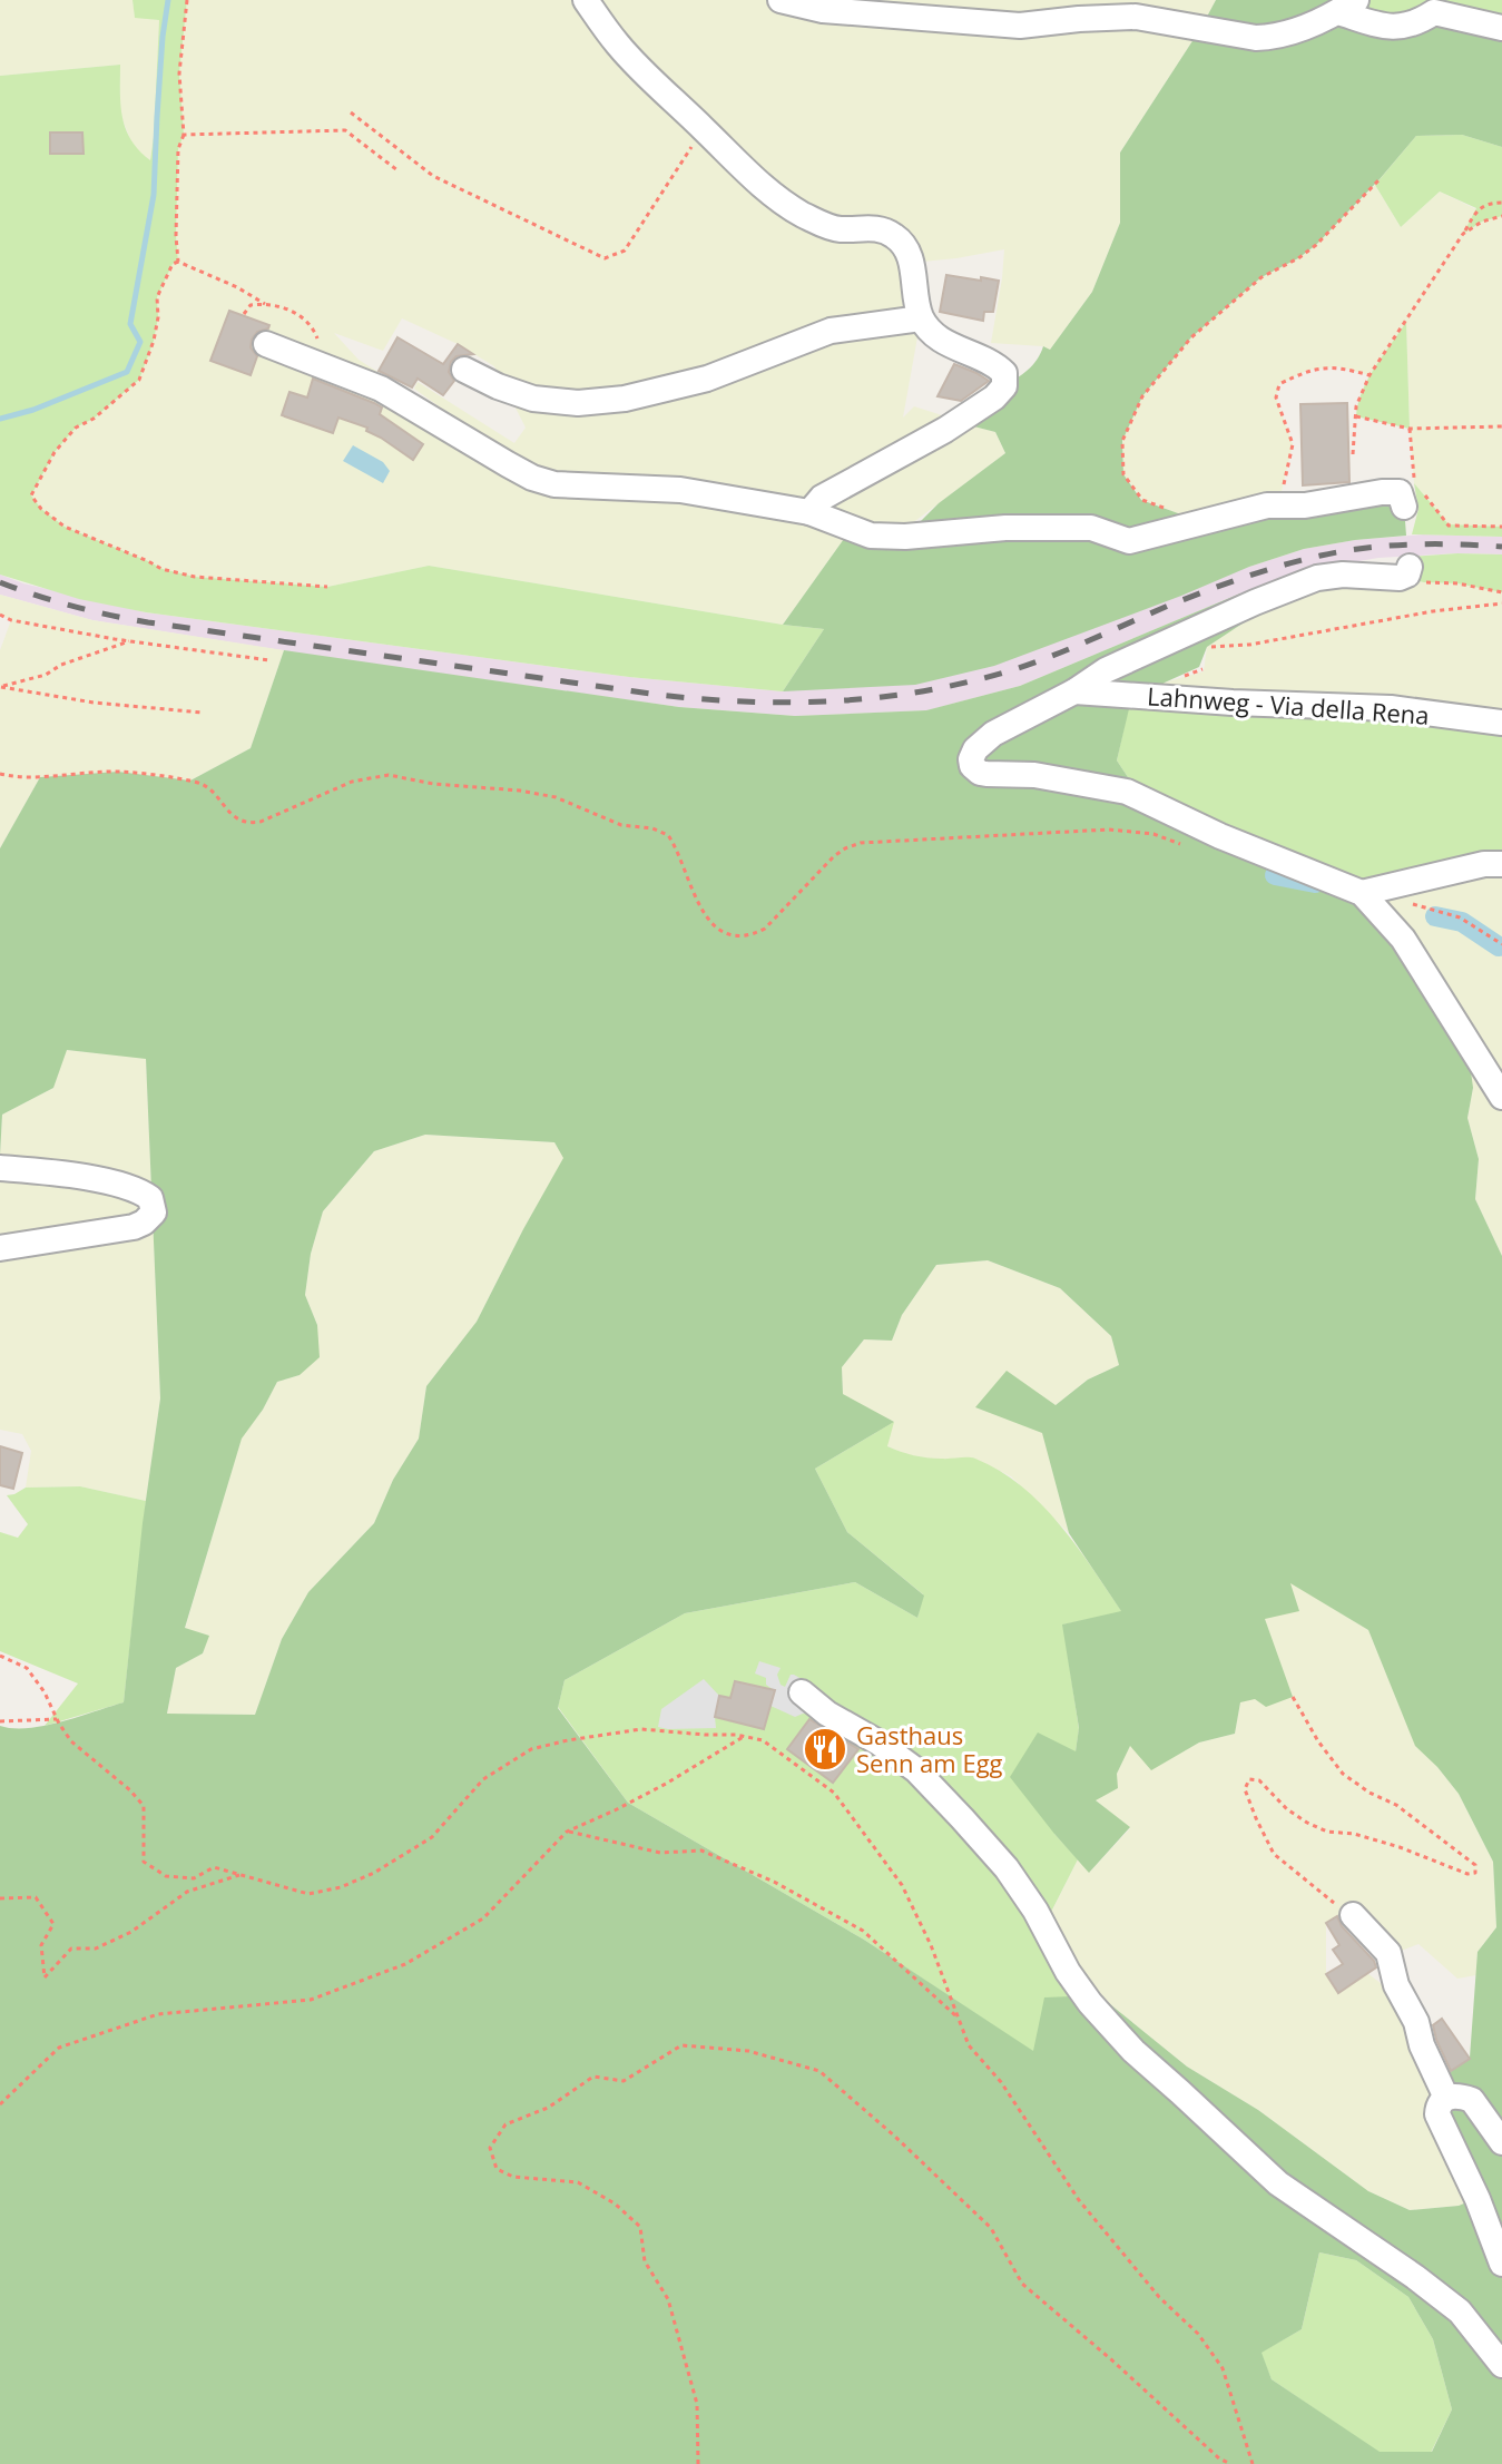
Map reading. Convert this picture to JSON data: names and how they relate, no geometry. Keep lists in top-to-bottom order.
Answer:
{
  "streets": {
    "street": ["Lahnweg - Via della Rena"]
  },
  "places": {
    "restaurant": ["Gasthaus Senn am Egg"]
  }
}
